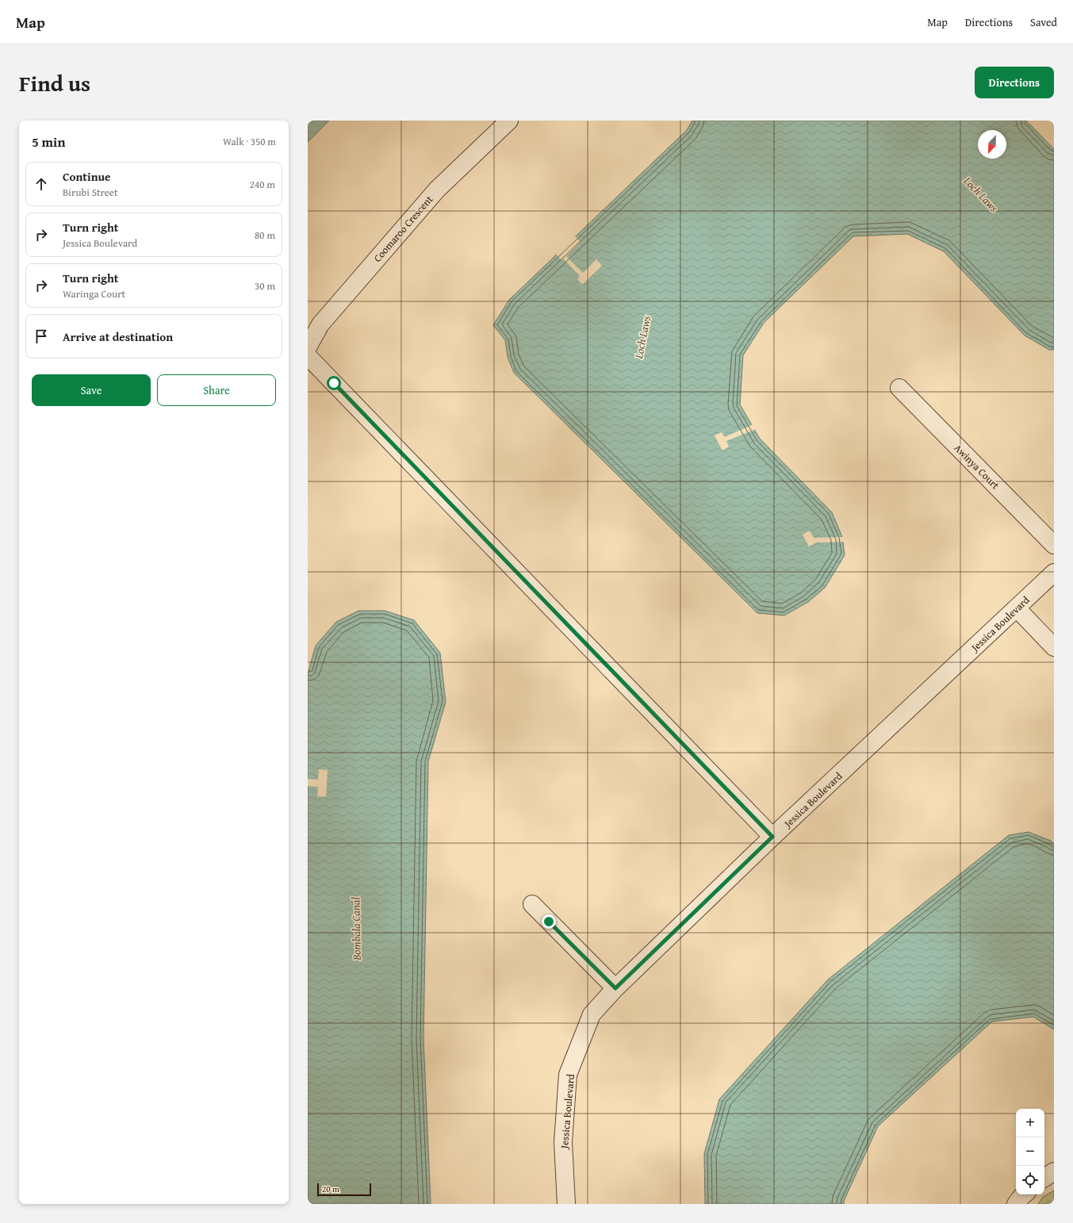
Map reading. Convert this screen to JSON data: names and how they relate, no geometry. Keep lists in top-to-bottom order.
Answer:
{
  "streets": {
    "street": ["Coomaroo Crescent", "Awinya Court", "Jessica Boulevard"]
  },
  "water": ["Loch Laws", "Bombala Canal"],
  "scale_bar": "20 m",
  "north": "bottom left",
  "page": {
    "header": "Map",
    "nav": ["Map", "Directions", "Saved"],
    "title": "Find us",
    "buttons": [
      "Directions",
      ["Save", "Share"]
    ],
    "heading": ["5 min", "Walk · 350 m"],
    "list": [
      ["Continue", "Birubi Street", "240 m"],
      ["Turn right", "Jessica Boulevard", "80 m"],
      ["Turn right", "Waringa Court", "30 m"],
      "Arrive at destination"
    ],
    "map_buttons": ["+", "−"],
    "scale": "20 m"
  }
}
